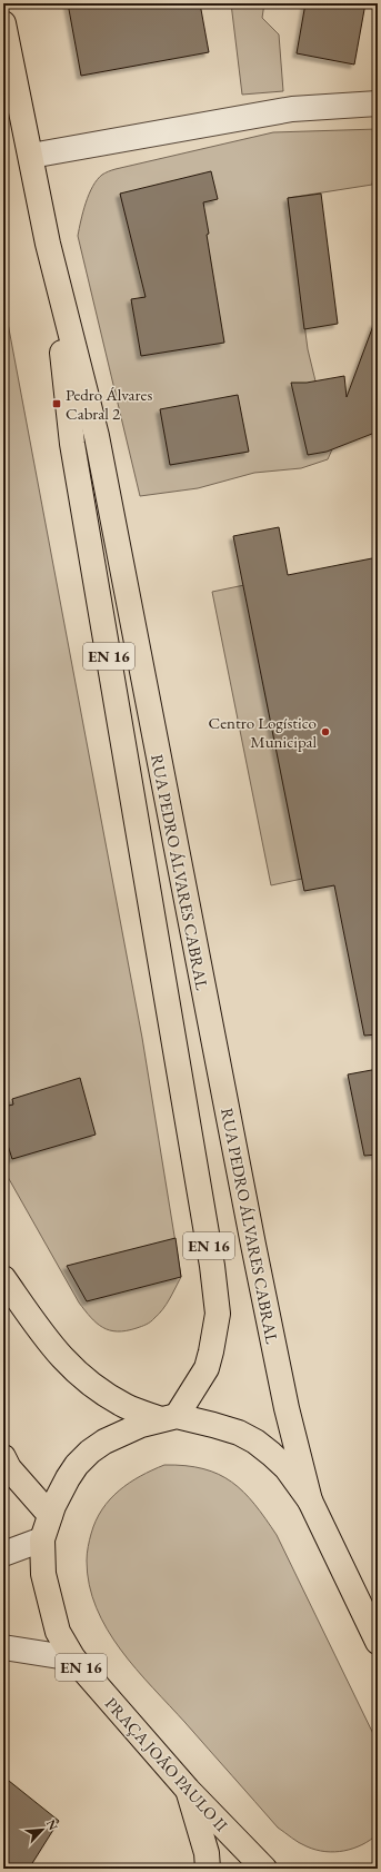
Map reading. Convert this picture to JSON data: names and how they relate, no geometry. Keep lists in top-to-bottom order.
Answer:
{
  "streets": {
    "main road": ["EN 16", "RUA PEDRO ÁLVARES CABRAL", "PRAÇA JOÃO PAULO II"]
  },
  "crossings": [
    ["EN 16", "RUA PEDRO ÁLVARES CABRAL"],
    ["EN 16", "PRAÇA JOÃO PAULO II"],
    ["RUA PEDRO ÁLVARES CABRAL", "PRAÇA JOÃO PAULO II"]
  ],
  "places": {
    "transit": ["Pedro Álvares Cabral 2"],
    "other": ["Centro Logístico Municipal"]
  },
  "north": "top right"
}
